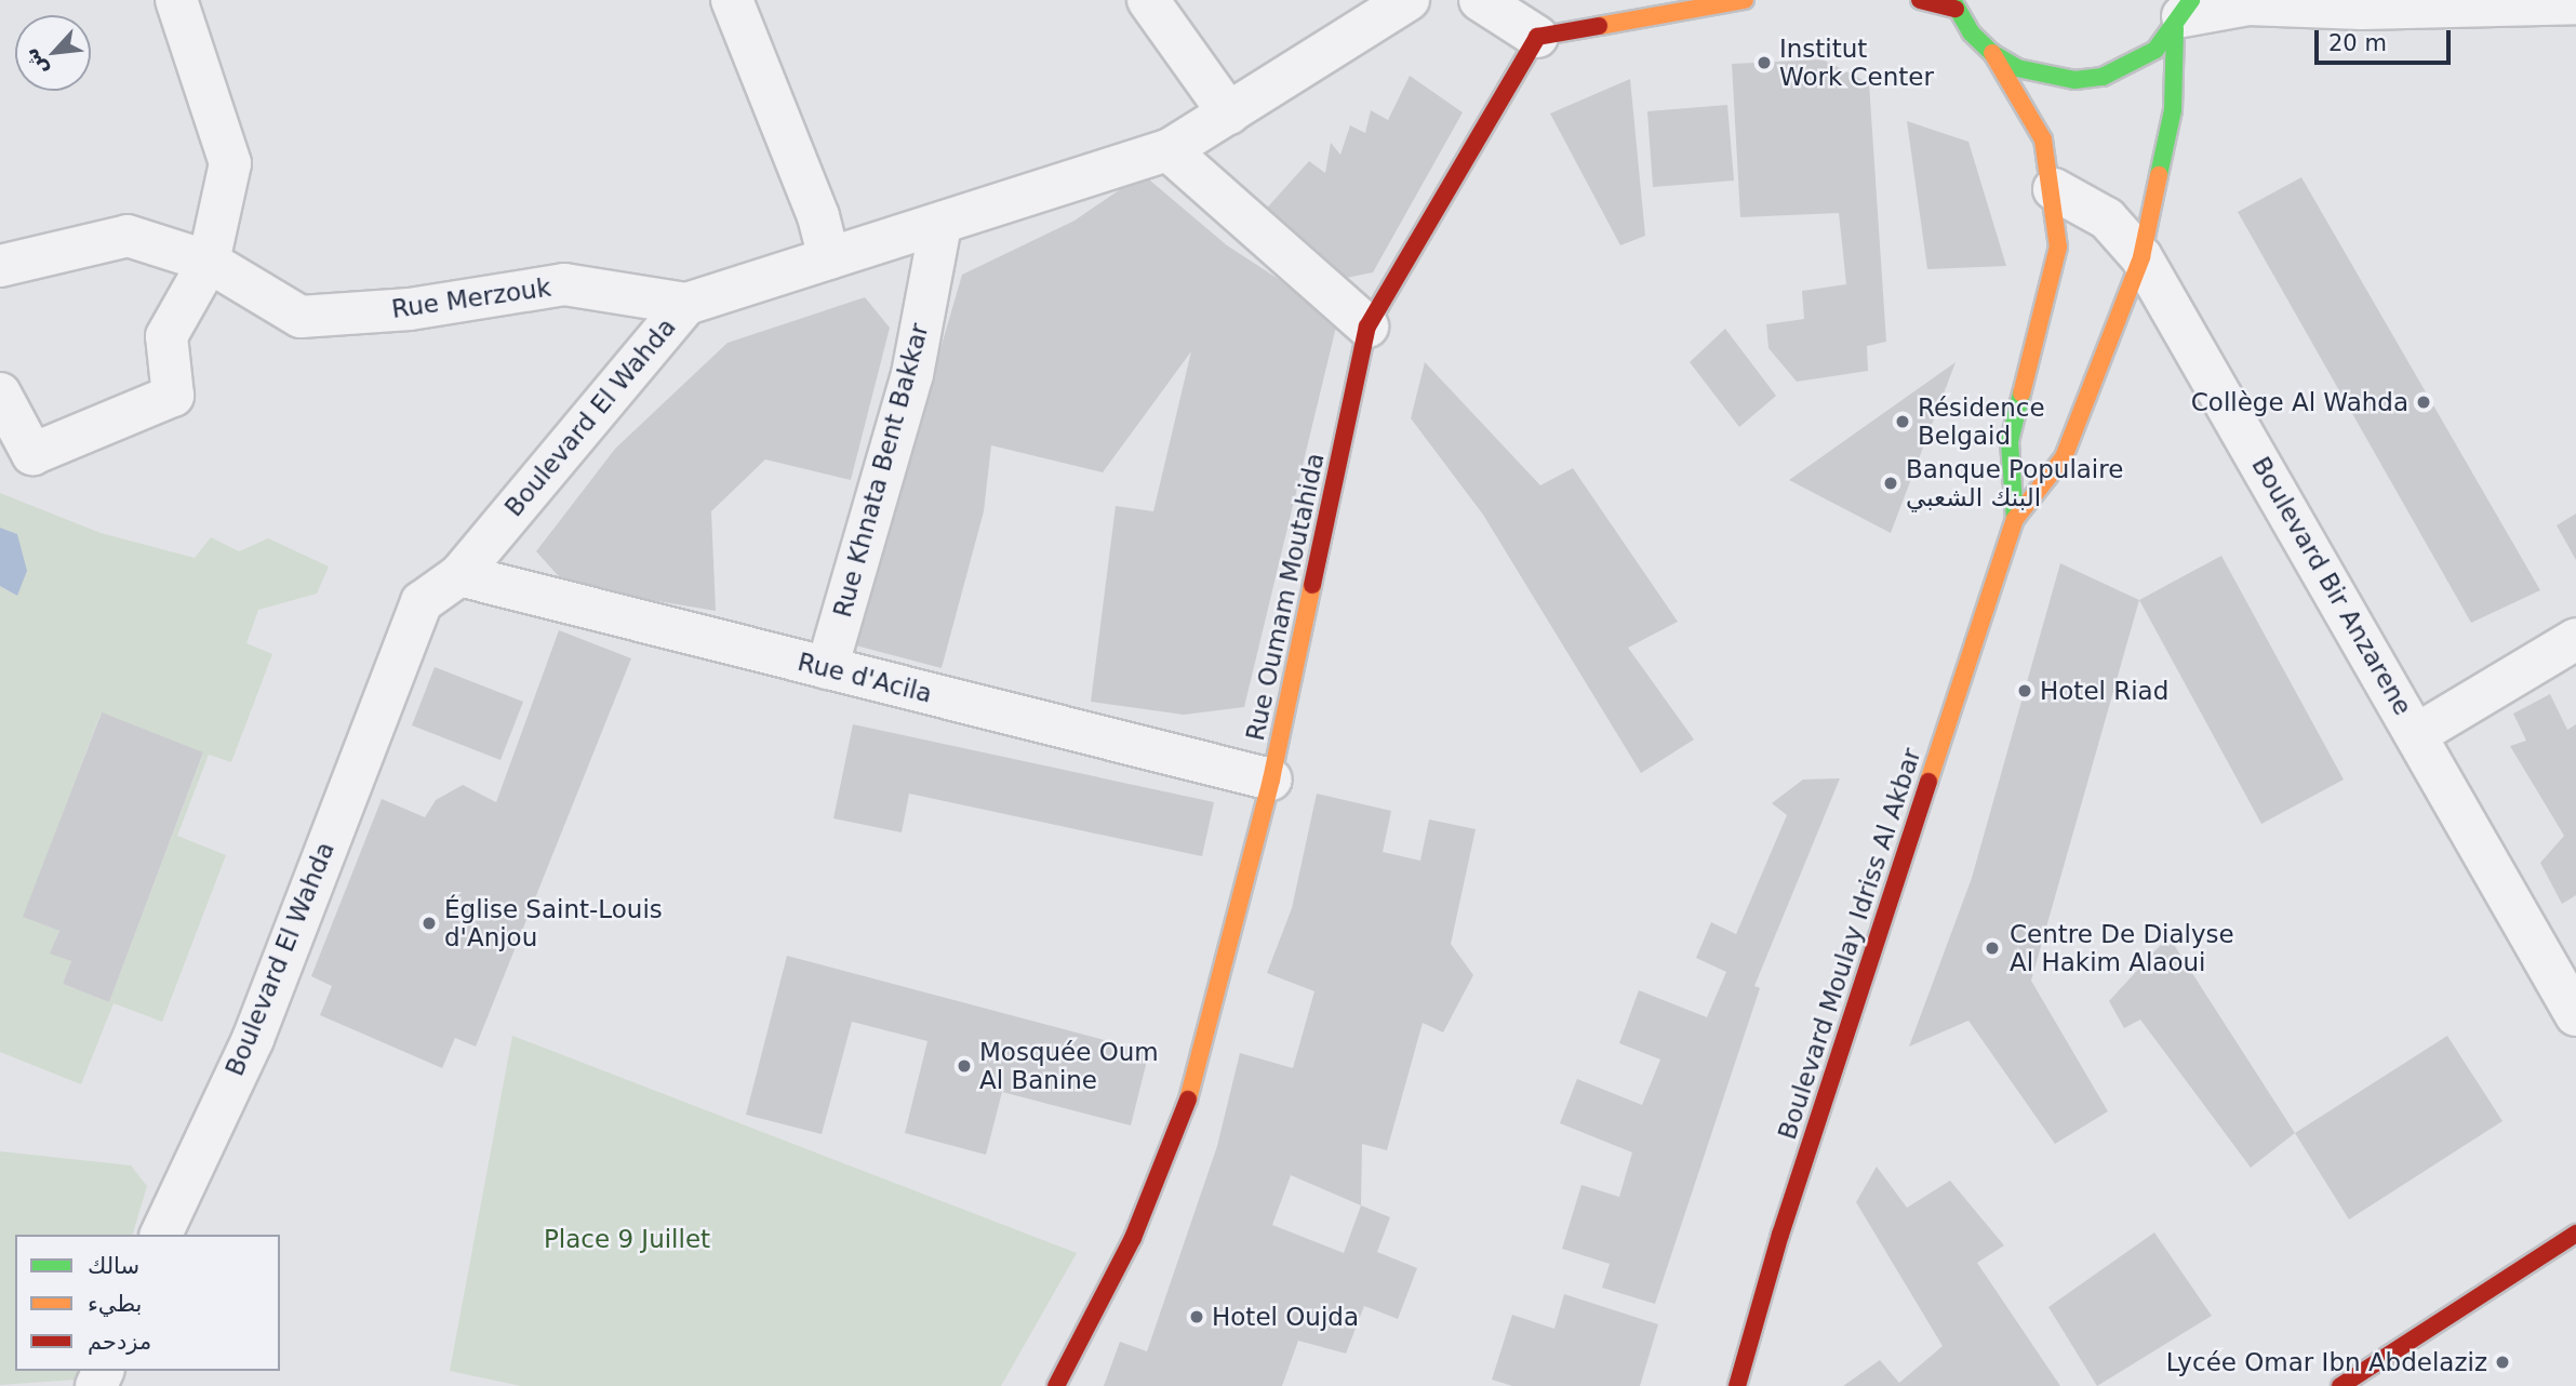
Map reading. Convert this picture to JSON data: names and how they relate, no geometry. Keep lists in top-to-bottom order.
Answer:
{
  "streets": {
    "main road": ["Rue Oumam Moutahida", "Boulevard Moulay Idriss Al Akbar"],
    "street": [
      "Rue Merzouk",
      "Boulevard El Wahda",
      "Rue Khnata Bent Bakkar",
      "Boulevard Bir Anzarene",
      "Rue d'Acila"
    ]
  },
  "crossings": [
    ["Rue Merzouk", "Boulevard El Wahda"],
    ["Boulevard El Wahda", "Rue Khnata Bent Bakkar"],
    ["Boulevard El Wahda", "Rue d'Acila"],
    ["Rue Khnata Bent Bakkar", "Rue d'Acila"],
    ["Boulevard Bir Anzarene", "Boulevard Moulay Idriss Al Akbar"],
    ["Rue Oumam Moutahida", "Rue d'Acila"]
  ],
  "parks": ["Place 9 Juillet"],
  "places": [
    "Institut Work Center",
    "Collège Al Wahda",
    "Résidence Belgaid",
    "Banque Populaire البنك الشعبي",
    "Hotel Riad",
    "Église Saint-Louis d'Anjou",
    "Centre De Dialyse Al Hakim Alaoui",
    "Mosquée Oum Al Banine",
    "Hotel Oujda",
    "Lycée Omar Ibn Abdelaziz"
  ],
  "legend": ["سالك", "بطيء", "مزدحم"],
  "scale_bar": "20 m",
  "north": "bottom left"
}
